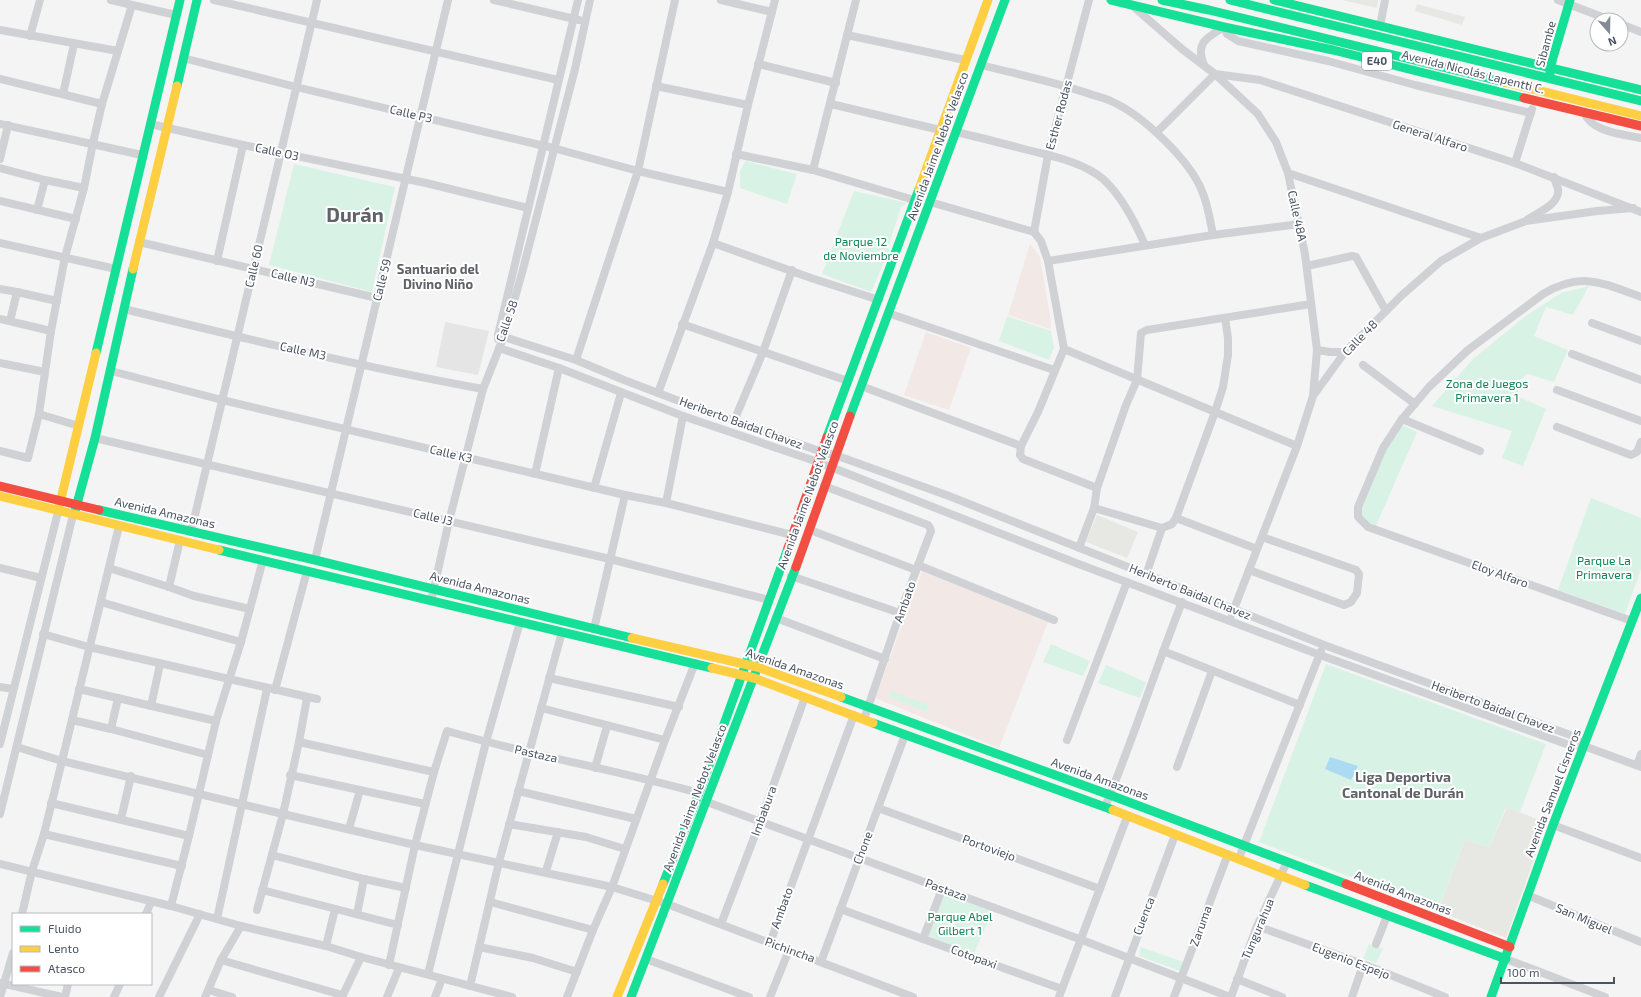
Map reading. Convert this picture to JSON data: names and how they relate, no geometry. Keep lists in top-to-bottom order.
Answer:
{
  "streets": {
    "main road": [
      "Sibambe",
      "E40",
      "Avenida Nicolás Lapentti C.",
      "Avenida Jaime Nebot Velasco",
      "Avenida Amazonas",
      "Avenida Samuel Cisneros"
    ],
    "street": [
      "Calle P3",
      "Esther Rodas",
      "General Alfaro",
      "Calle O3",
      "Calle 48A",
      "Calle 60",
      "Calle N3",
      "Calle 59",
      "Calle 58",
      "Calle 48",
      "Calle M3",
      "Heriberto Baidal Chavez",
      "Calle K3",
      "Calle J3",
      "Eloy Alfaro",
      "Ambato",
      "Pastaza",
      "Imbabura",
      "Chone",
      "Portoviejo",
      "Cuenca",
      "San Miguel",
      "Zaruma",
      "Tungurahua",
      "Pichincha",
      "Cotopaxi",
      "Eugenio Espejo"
    ]
  },
  "crossings": [
    ["Sibambe", "Avenida Nicolás Lapentti C."],
    ["Avenida Nicolás Lapentti C.", "Calle 48A"],
    ["Calle P3", "Calle 60"],
    ["Calle P3", "Calle 59"],
    ["Calle P3", "Calle 58"],
    ["General Alfaro", "Calle 48A"],
    ["General Alfaro", "Calle 48"],
    ["Avenida Jaime Nebot Velasco", "Heriberto Baidal Chavez"],
    ["Avenida Jaime Nebot Velasco", "Calle K3"],
    ["Avenida Jaime Nebot Velasco", "Avenida Amazonas"],
    ["Avenida Jaime Nebot Velasco", "Calle J3"],
    ["Avenida Jaime Nebot Velasco", "Ambato"],
    ["Avenida Jaime Nebot Velasco", "Pastaza"],
    ["Avenida Jaime Nebot Velasco", "Pichincha"],
    ["Calle O3", "Calle 60"],
    ["Calle O3", "Calle 59"],
    ["Calle O3", "Calle 58"],
    ["Calle 48A", "Calle 48"],
    ["Calle 60", "Calle N3"],
    ["Calle 60", "Calle M3"],
    ["Calle 60", "Calle K3"],
    ["Calle 60", "Avenida Amazonas"],
    ["Calle 60", "Calle J3"],
    ["Calle N3", "Calle 59"],
    ["Calle 59", "Calle M3"],
    ["Calle 59", "Calle K3"],
    ["Calle 59", "Avenida Amazonas"],
    ["Calle 59", "Calle J3"],
    ["Calle 58", "Heriberto Baidal Chavez"],
    ["Calle 48", "Heriberto Baidal Chavez"],
    ["Heriberto Baidal Chavez", "Avenida Samuel Cisneros"],
    ["Avenida Amazonas", "Ambato"],
    ["Avenida Amazonas", "Avenida Samuel Cisneros"],
    ["Avenida Amazonas", "Imbabura"],
    ["Avenida Amazonas", "Chone"],
    ["Avenida Amazonas", "Cuenca"],
    ["Avenida Amazonas", "Zaruma"],
    ["Avenida Amazonas", "Tungurahua"],
    ["Eloy Alfaro", "Avenida Samuel Cisneros"],
    ["Ambato", "Pastaza"],
    ["Ambato", "Pichincha"],
    ["Pastaza", "Imbabura"],
    ["Pastaza", "Chone"],
    ["Pastaza", "Cuenca"],
    ["Pastaza", "Zaruma"],
    ["Pastaza", "Tungurahua"],
    ["Pastaza", "Pichincha"],
    ["Avenida Samuel Cisneros", "San Miguel"],
    ["Imbabura", "Pichincha"],
    ["Chone", "Portoviejo"],
    ["Chone", "Pichincha"],
    ["Chone", "Cotopaxi"],
    ["Tungurahua", "Eugenio Espejo"]
  ],
  "districts": ["Durán", "Santuario del Divino Niño", "Liga Deportiva Cantonal de Durán"],
  "parks": [
    "Parque 12 de Noviembre",
    "Zona de Juegos Primavera 1",
    "Parque La Primavera",
    "Parque Abel Gilbert 1"
  ],
  "legend": ["Fluido", "Lento", "Atasco"],
  "scale_bar": "100 m",
  "north": "bottom"
}
